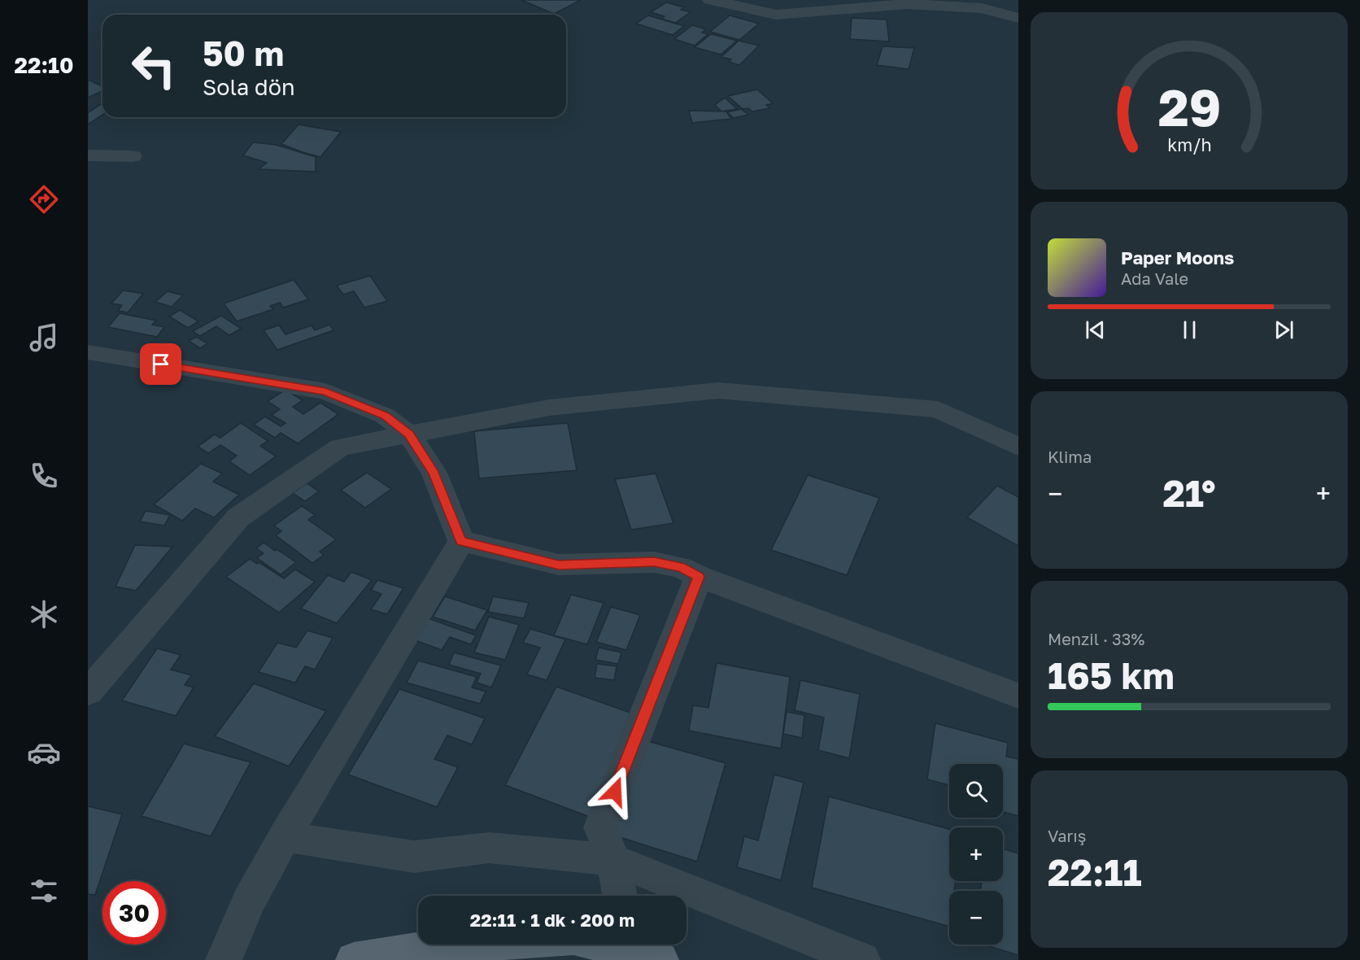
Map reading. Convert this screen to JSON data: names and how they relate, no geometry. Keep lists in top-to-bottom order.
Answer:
{
  "page": {
    "tabs": "22:10",
    "turn": ["50 m", "Sola dön"],
    "song": ["Paper Moons", "Ada Vale"],
    "tile": [
      "Klima",
      ["Menzil · 33%", "165 km"],
      ["Varış", "22:11"]
    ],
    "heat": ["−", "21°", "+"],
    "map_buttons": ["+", "−"],
    "limit": "30",
    "trip": "22:11 · 1 dk · 200 m",
    "gauge": ["29", "km/h"]
  }
}
